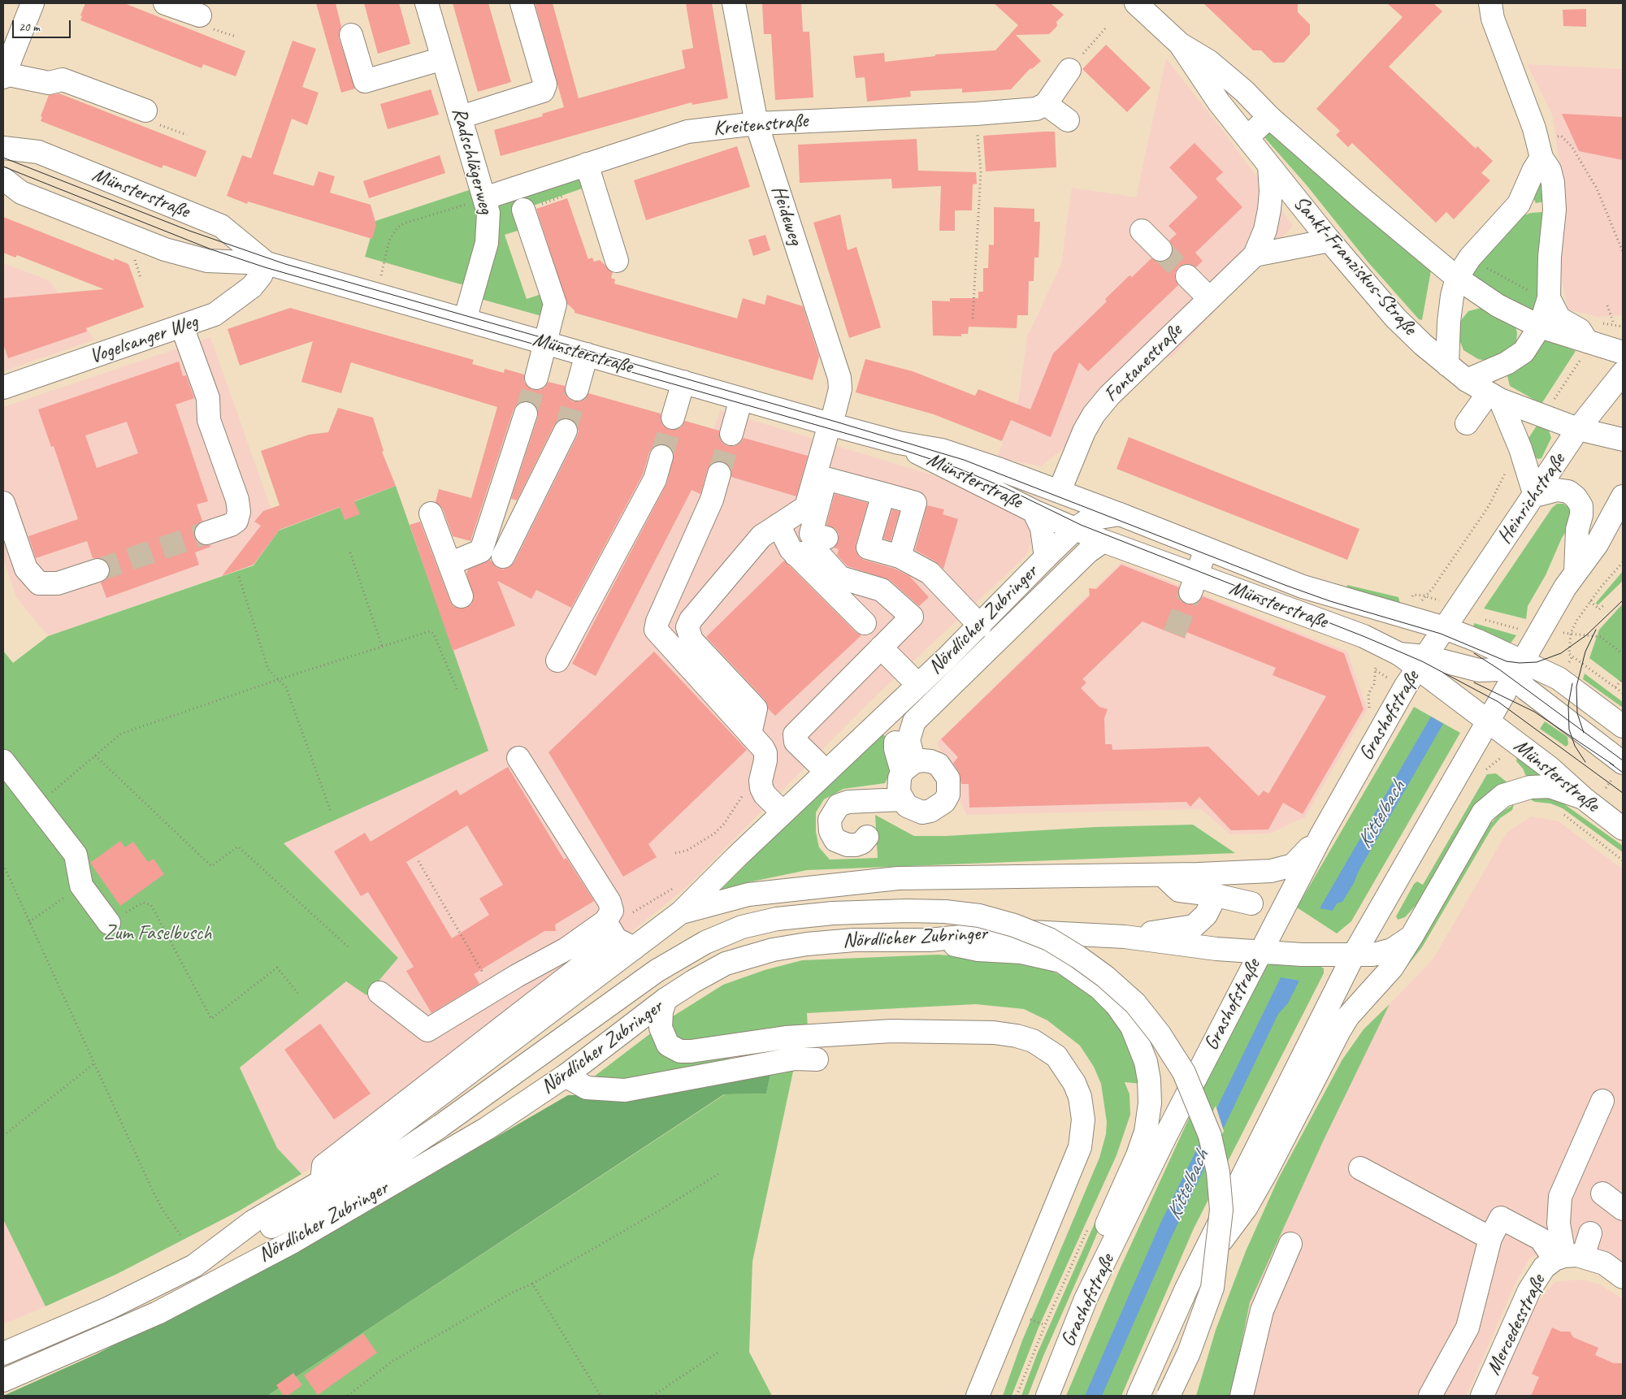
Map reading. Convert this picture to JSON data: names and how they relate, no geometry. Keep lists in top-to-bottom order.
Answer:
{
  "streets": {
    "main road": [
      "Kreitenstraße",
      "Radschlägerweg",
      "Münsterstraße",
      "Heideweg",
      "Sankt-Franziskus-Straße",
      "Vogelsanger Weg",
      "Fontanestraße",
      "Heinrichstraße",
      "Nördlicher Zubringer",
      "Grashofstraße",
      "Mercedesstraße"
    ]
  },
  "crossings": [
    ["Kreitenstraße", "Radschlägerweg"],
    ["Kreitenstraße", "Heideweg"],
    ["Radschlägerweg", "Münsterstraße"],
    ["Münsterstraße", "Heideweg"],
    ["Münsterstraße", "Vogelsanger Weg"],
    ["Münsterstraße", "Fontanestraße"],
    ["Münsterstraße", "Heinrichstraße"],
    ["Münsterstraße", "Nördlicher Zubringer"],
    ["Münsterstraße", "Grashofstraße"],
    ["Sankt-Franziskus-Straße", "Fontanestraße"],
    ["Sankt-Franziskus-Straße", "Heinrichstraße"],
    ["Heinrichstraße", "Grashofstraße"],
    ["Nördlicher Zubringer", "Grashofstraße"]
  ],
  "water": ["Kittelbach"],
  "parks": ["Zum Faselbusch"],
  "scale_bar": "20 m"
}
